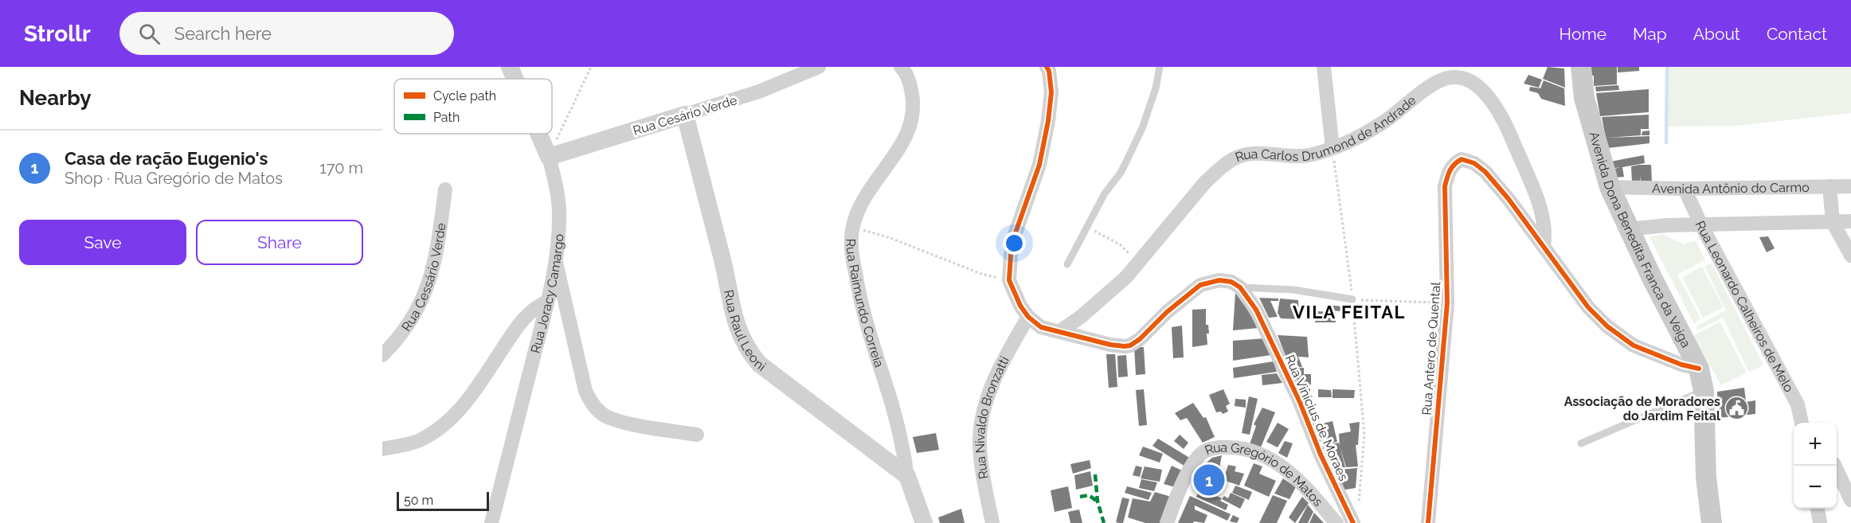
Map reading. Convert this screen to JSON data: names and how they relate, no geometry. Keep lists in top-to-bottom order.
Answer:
{
  "streets": {
    "main road": ["Avenida Dona Benedita Franca da Veiga"],
    "street": [
      "Rua Cesário Verde",
      "Rua Carlos Drumond de Andrade",
      "Avenida Antônio do Carmo",
      "Rua Cessário Verde",
      "Rua Joracy Camargo",
      "Rua Raimundo Correia",
      "Rua Leonardo Calheiros de Melo",
      "Rua Raul Leoni",
      "Rua Antero de Quental",
      "Rua Nivaldo Bronzatti",
      "Rua Vinícius de Moraes",
      "Rua Gregório de Matos"
    ]
  },
  "crossings": [
    ["Rua Cesário Verde", "Rua Joracy Camargo"],
    ["Rua Cesário Verde", "Rua Raul Leoni"],
    ["Rua Carlos Drumond de Andrade", "Rua Antero de Quental"],
    ["Avenida Antônio do Carmo", "Avenida Dona Benedita Franca da Veiga"],
    ["Avenida Antônio do Carmo", "Rua Leonardo Calheiros de Melo"],
    ["Rua Raimundo Correia", "Rua Raul Leoni"]
  ],
  "districts": ["VILA FEITAL"],
  "places": {
    "public building": ["Associação de Moradores do Jardim Feital"]
  },
  "legend": ["Cycle path", "Path"],
  "scale_bar": "50 m",
  "page": {
    "header": "Strollr",
    "search": "Search here",
    "nav": [
      "Home",
      "Map",
      "About",
      "Contact"
    ],
    "heading": "Nearby",
    "list": [
      {
        "mark": "1",
        "name": "Casa de ração Eugenio's",
        "note": "Shop · Rua Gregório de Matos",
        "value": "170 m"
      }
    ],
    "buttons": ["Save", "Share"],
    "map_buttons": ["+", "−"],
    "pins": "1",
    "scale": "50 m"
  }
}
